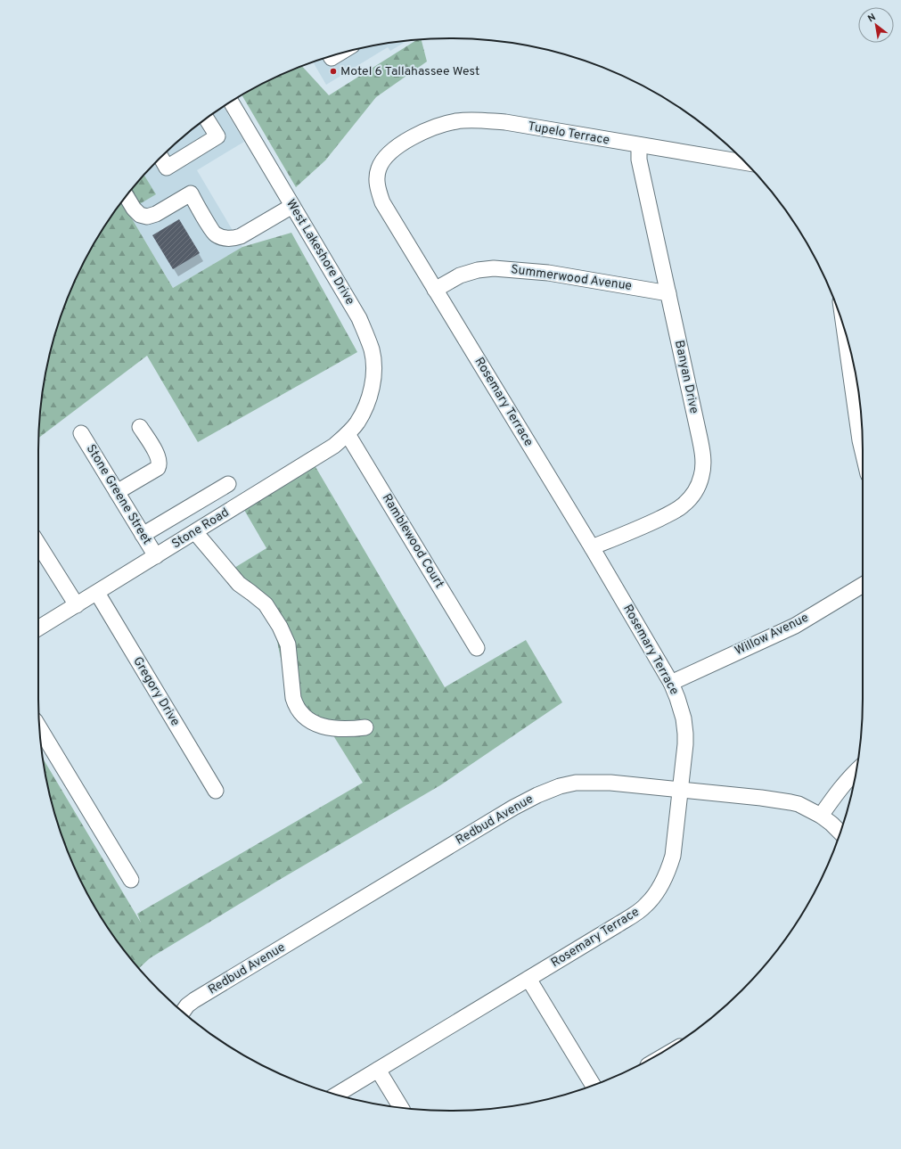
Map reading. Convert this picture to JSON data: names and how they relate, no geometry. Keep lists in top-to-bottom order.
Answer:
{
  "streets": {
    "street": [
      "Tupelo Terrace",
      "West Lakeshore Drive",
      "Summerwood Avenue",
      "Banyan Drive",
      "Rosemary Terrace",
      "Stone Greene Street",
      "Stone Road",
      "Ramblewood Court",
      "Willow Avenue",
      "Gregory Drive",
      "Redbud Avenue"
    ]
  },
  "crossings": [
    ["Tupelo Terrace", "Banyan Drive"],
    ["Tupelo Terrace", "Rosemary Terrace"],
    ["West Lakeshore Drive", "Stone Road"],
    ["Summerwood Avenue", "Banyan Drive"],
    ["Summerwood Avenue", "Rosemary Terrace"],
    ["Banyan Drive", "Rosemary Terrace"],
    ["Rosemary Terrace", "Willow Avenue"],
    ["Rosemary Terrace", "Redbud Avenue"],
    ["Stone Greene Street", "Stone Road"],
    ["Stone Road", "Ramblewood Court"],
    ["Stone Road", "Gregory Drive"]
  ],
  "places": ["Motel 6 Tallahassee West"],
  "north": "top left"
}
